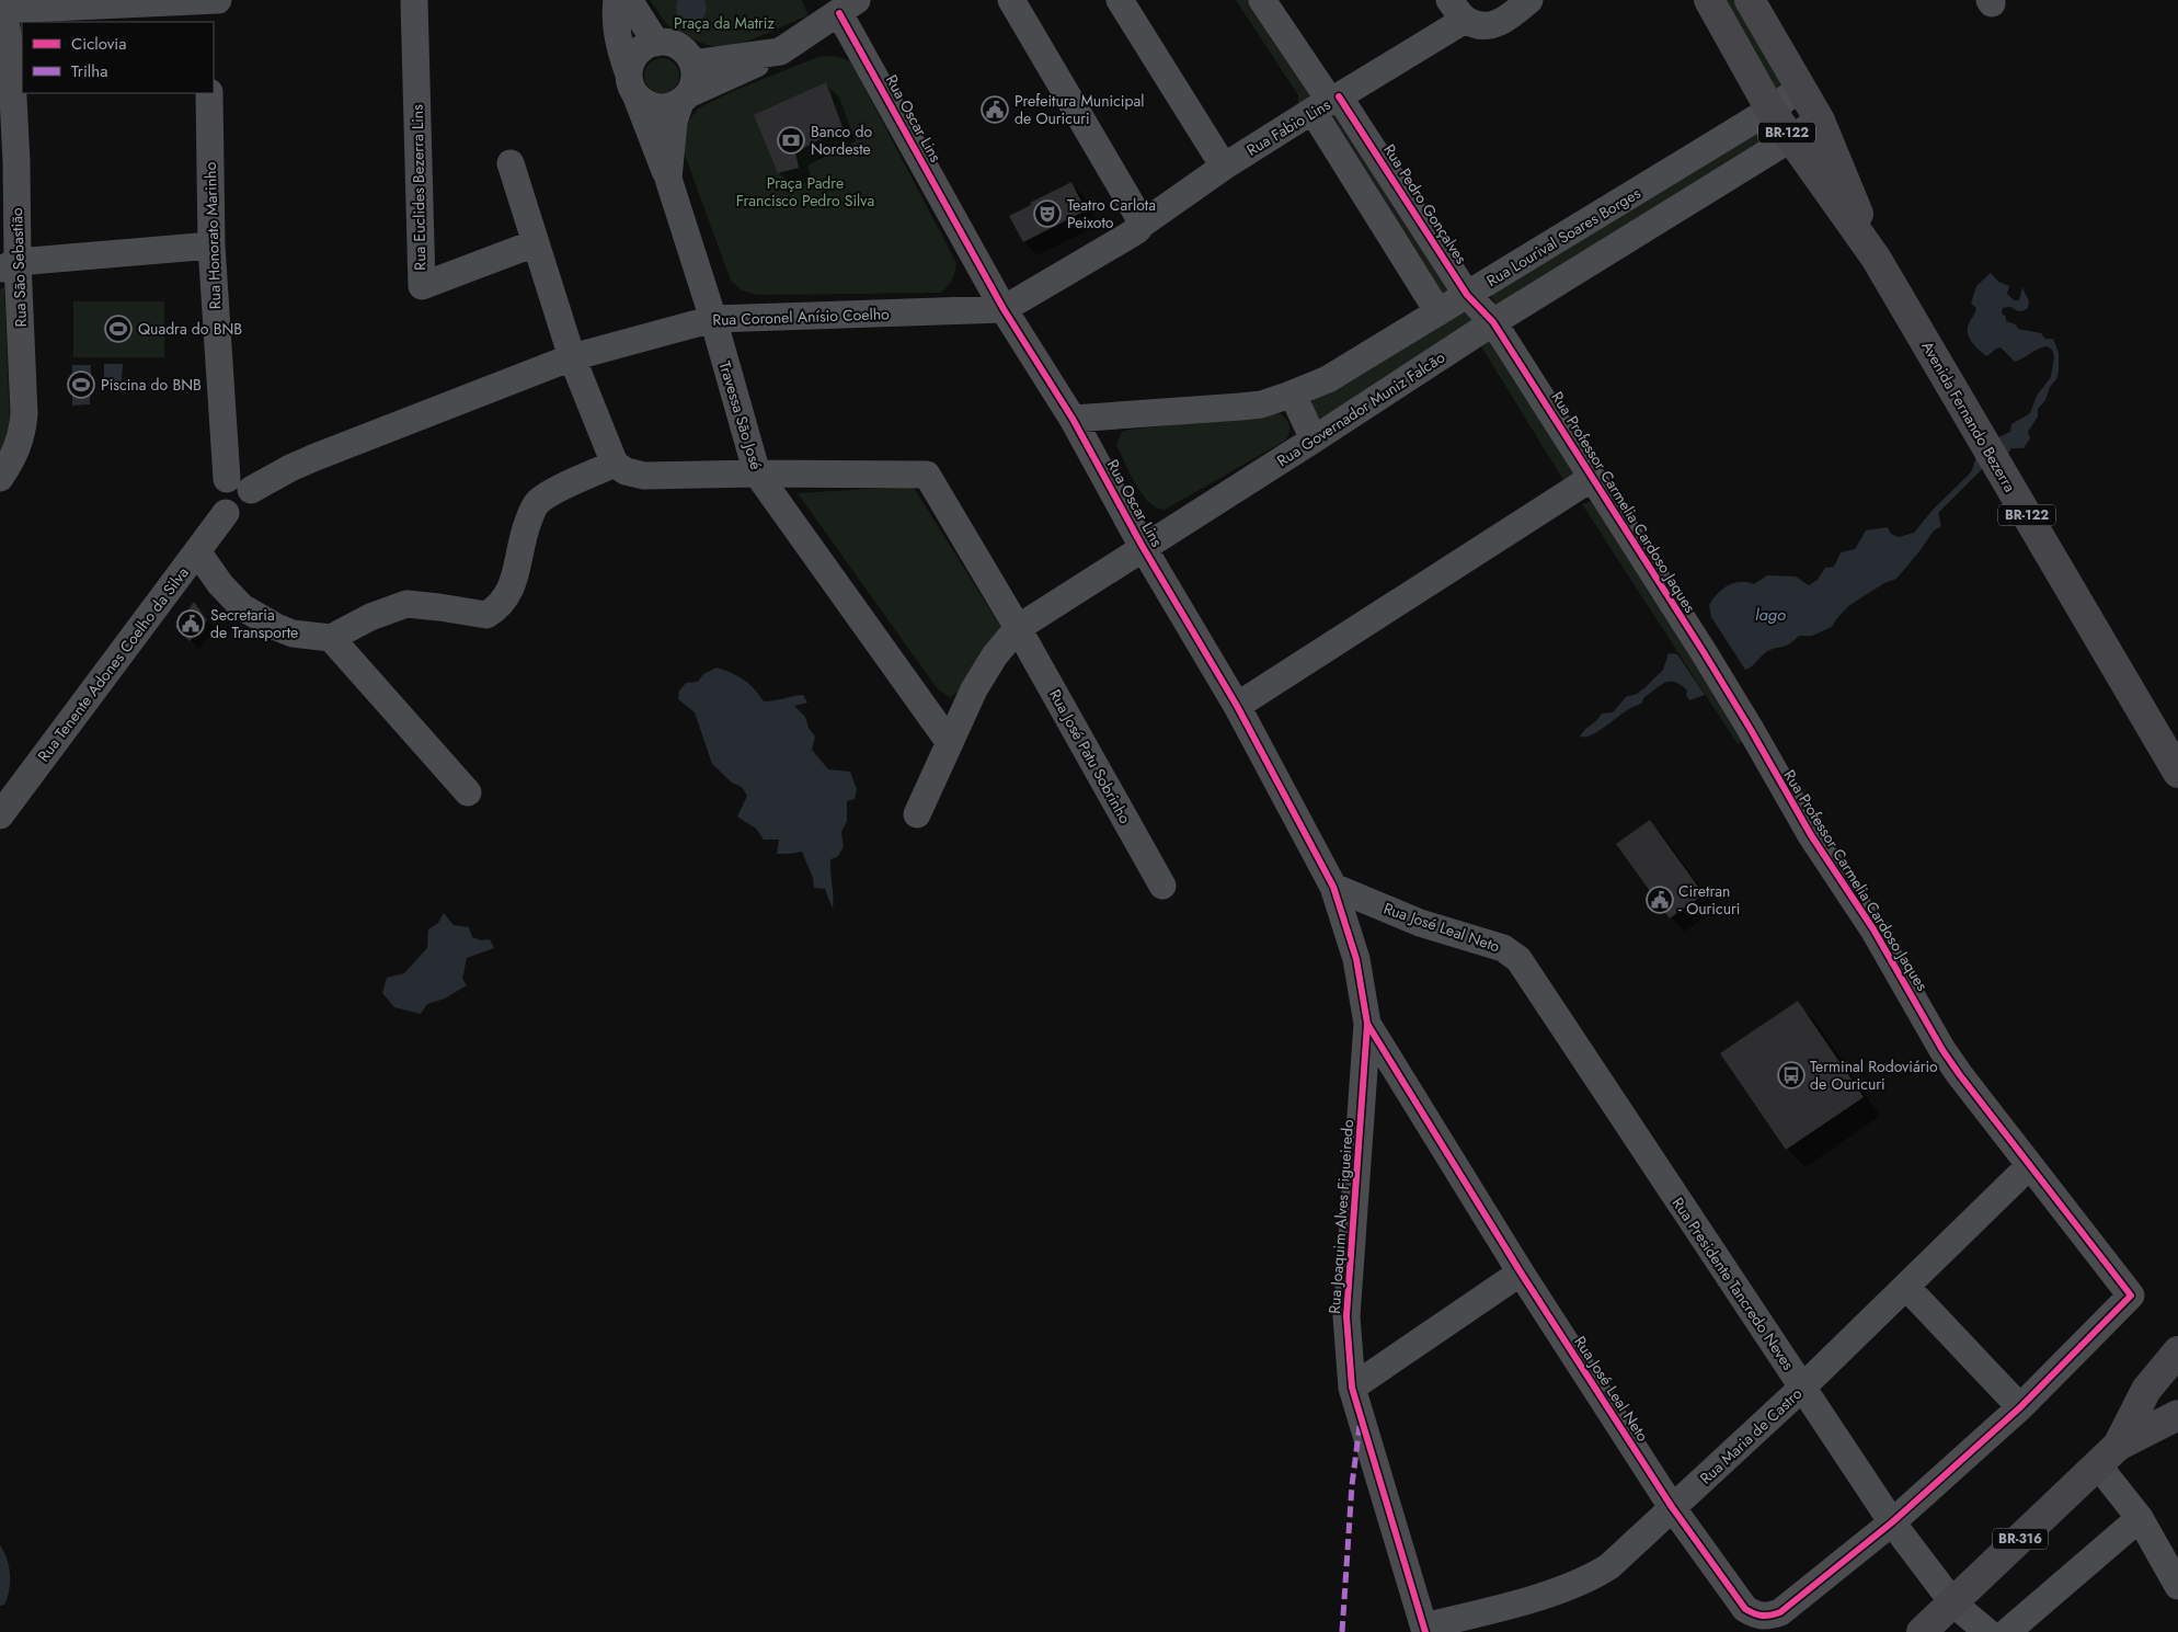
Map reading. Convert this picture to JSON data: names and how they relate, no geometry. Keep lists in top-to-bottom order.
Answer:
{
  "streets": {
    "main road": ["BR-122", "Avenida Fernando Bezerra", "BR-316"],
    "street": [
      "Rua Oscar Lins",
      "Rua Fabio Lins",
      "Rua Euclides Bezerra Lins",
      "Rua Pedro Gonçalves",
      "Rua Honorato Marinho",
      "Rua Lourival Soares Borges",
      "Rua São Sebastião",
      "Rua Coronel Anísio Coelho",
      "Rua Governador Muniz Falcão",
      "Travessa São José",
      "Rua Professor Carmelia Cardoso Jaques",
      "Rua Tenente Adones Coelho da Silva",
      "Rua José Patu Sobrinho",
      "Rua José Leal Neto",
      "Rua Joaquim Alves Figueiredo",
      "Rua Presidente Tancredo Neves",
      "Rua Maria de Castro"
    ]
  },
  "crossings": [
    ["Rua Oscar Lins", "Rua Lourival Soares Borges"],
    ["Rua Oscar Lins", "Rua Coronel Anísio Coelho"],
    ["Rua Oscar Lins", "Rua Governador Muniz Falcão"],
    ["Rua Oscar Lins", "Rua José Leal Neto"],
    ["Rua Oscar Lins", "Rua Joaquim Alves Figueiredo"],
    ["Rua Fabio Lins", "Rua Pedro Gonçalves"],
    ["Rua Pedro Gonçalves", "Rua Lourival Soares Borges"],
    ["Rua Pedro Gonçalves", "Rua Governador Muniz Falcão"],
    ["Rua Pedro Gonçalves", "Rua Professor Carmelia Cardoso Jaques"],
    ["Rua Honorato Marinho", "Rua Tenente Adones Coelho da Silva"],
    ["Rua Lourival Soares Borges", "Avenida Fernando Bezerra"],
    ["Rua Coronel Anísio Coelho", "Travessa São José"],
    ["Rua Governador Muniz Falcão", "Travessa São José"],
    ["Rua Governador Muniz Falcão", "Avenida Fernando Bezerra"],
    ["Rua Governador Muniz Falcão", "Rua Professor Carmelia Cardoso Jaques"],
    ["Rua Governador Muniz Falcão", "Rua José Patu Sobrinho"],
    ["Travessa São José", "Rua José Patu Sobrinho"],
    ["Rua Professor Carmelia Cardoso Jaques", "Rua José Leal Neto"],
    ["Rua Professor Carmelia Cardoso Jaques", "Rua Presidente Tancredo Neves"],
    ["Rua Professor Carmelia Cardoso Jaques", "Rua Maria de Castro"],
    ["Rua José Leal Neto", "Rua Joaquim Alves Figueiredo"],
    ["Rua José Leal Neto", "Rua Presidente Tancredo Neves"],
    ["Rua José Leal Neto", "Rua Maria de Castro"],
    ["Rua Joaquim Alves Figueiredo", "Rua Maria de Castro"],
    ["Rua Presidente Tancredo Neves", "Rua Maria de Castro"],
    ["Rua Presidente Tancredo Neves", "BR-316"]
  ],
  "water": ["lago"],
  "parks": ["Praça da Matriz", "Praça Padre Francisco Pedro Silva"],
  "places": {
    "public building": ["Prefeitura Municipal de Ouricuri", "Secretaria de Transporte", "Ciretran - Ouricuri"],
    "bank": ["Banco do Nordeste"],
    "theatre": ["Teatro Carlota Peixoto"],
    "sports": ["Quadra do BNB", "Piscina do BNB"],
    "bus stop": ["Terminal Rodoviário de Ouricuri"]
  },
  "legend": ["Ciclovia", "Trilha"]
}
